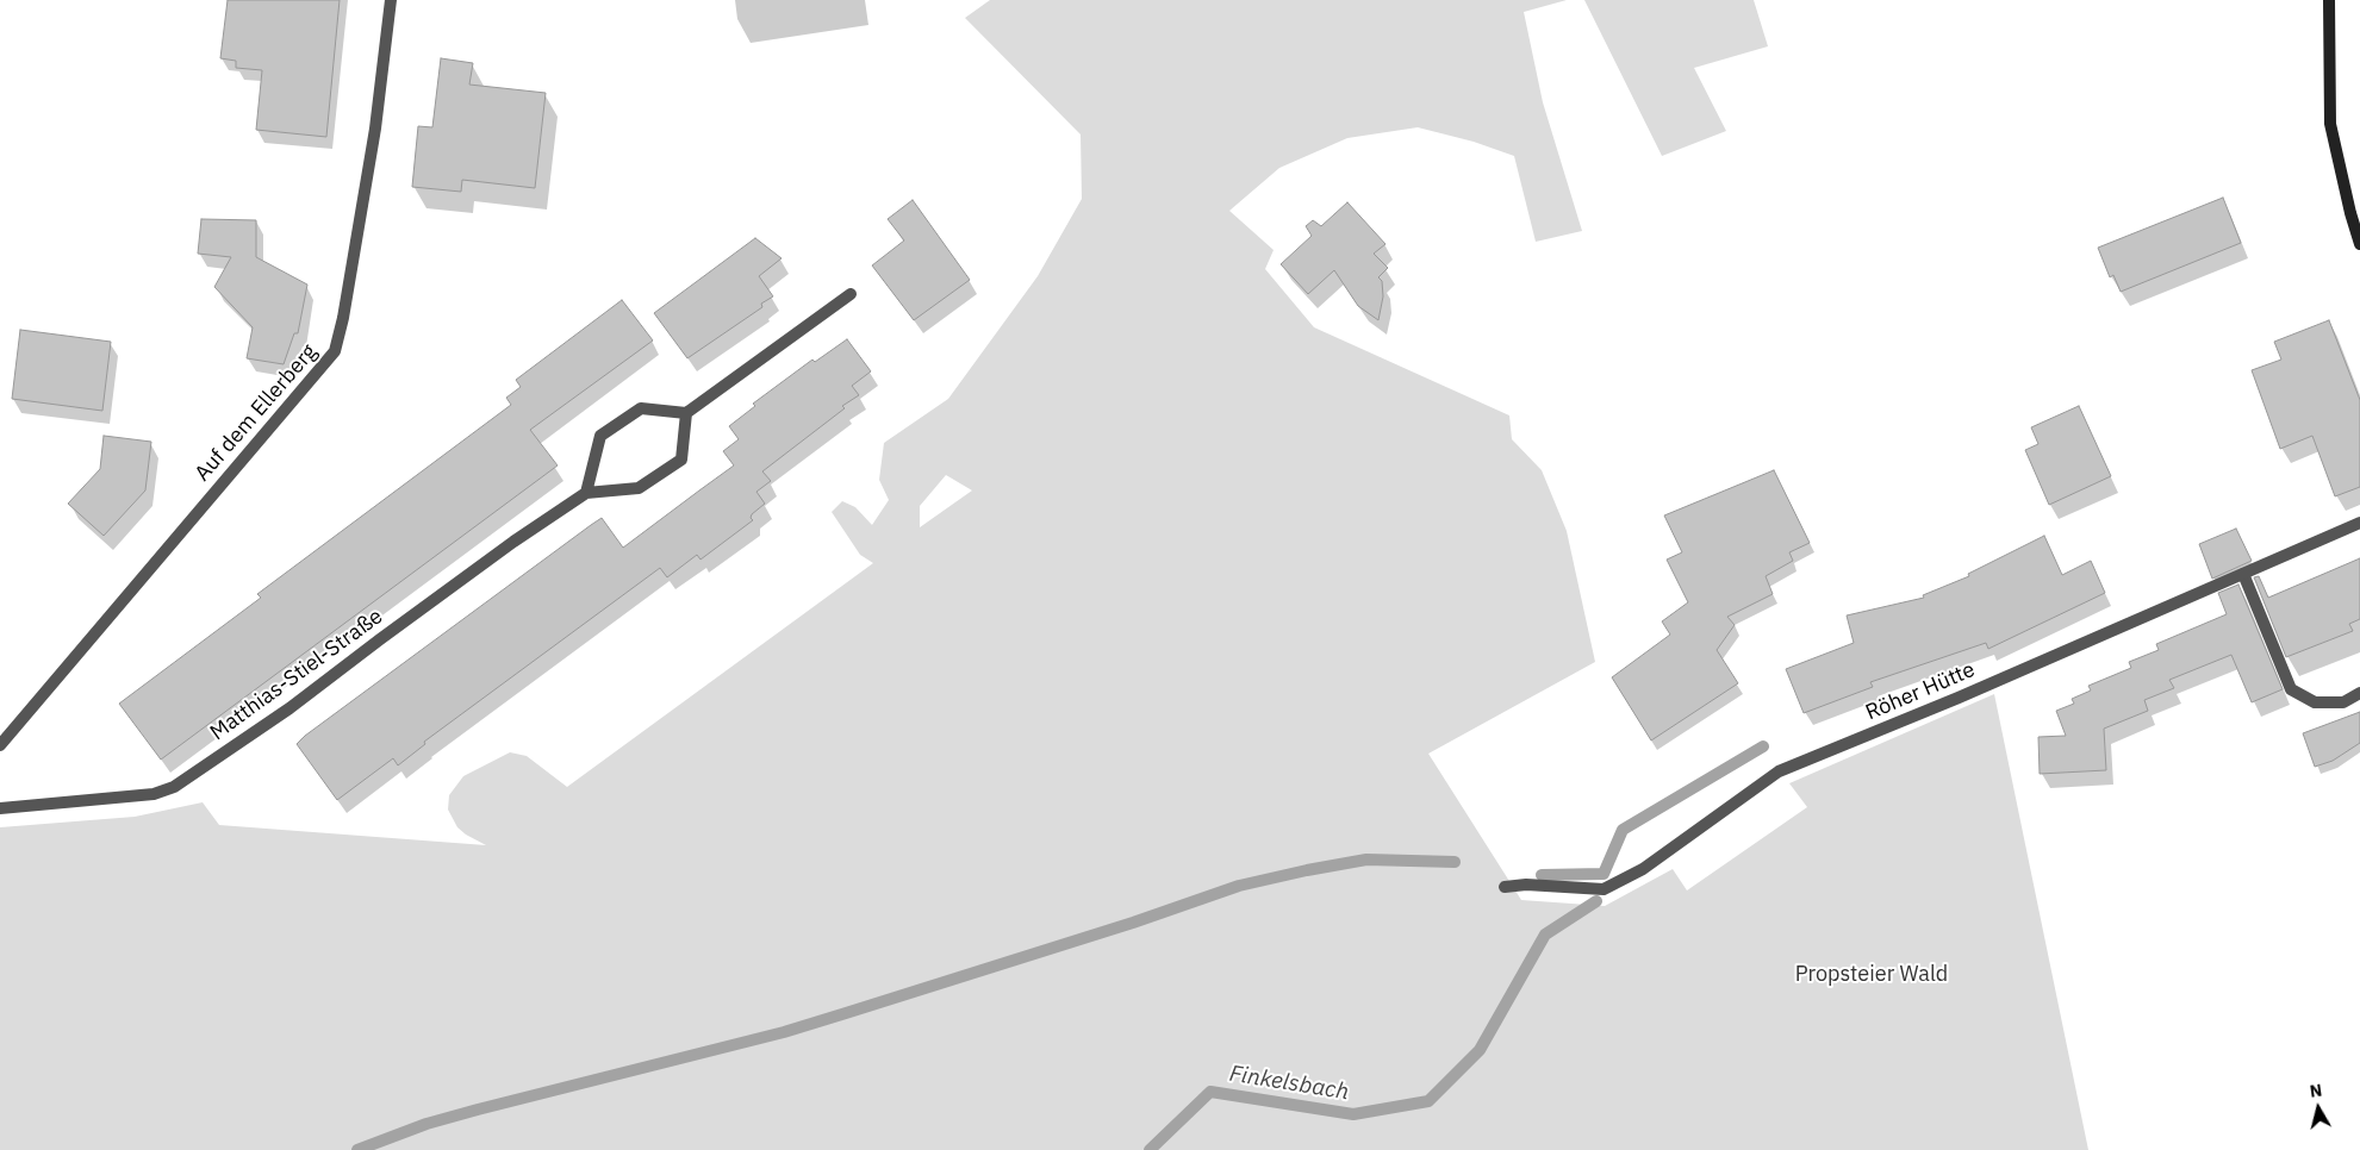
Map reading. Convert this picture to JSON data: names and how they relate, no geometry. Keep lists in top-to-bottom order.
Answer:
{
  "streets": {
    "street": ["Auf dem Ellerberg", "Matthias-Stiel-Straße", "Röher Hütte"]
  },
  "water": ["Finkelsbach"],
  "parks": ["Propsteier Wald"],
  "north": "top"
}
